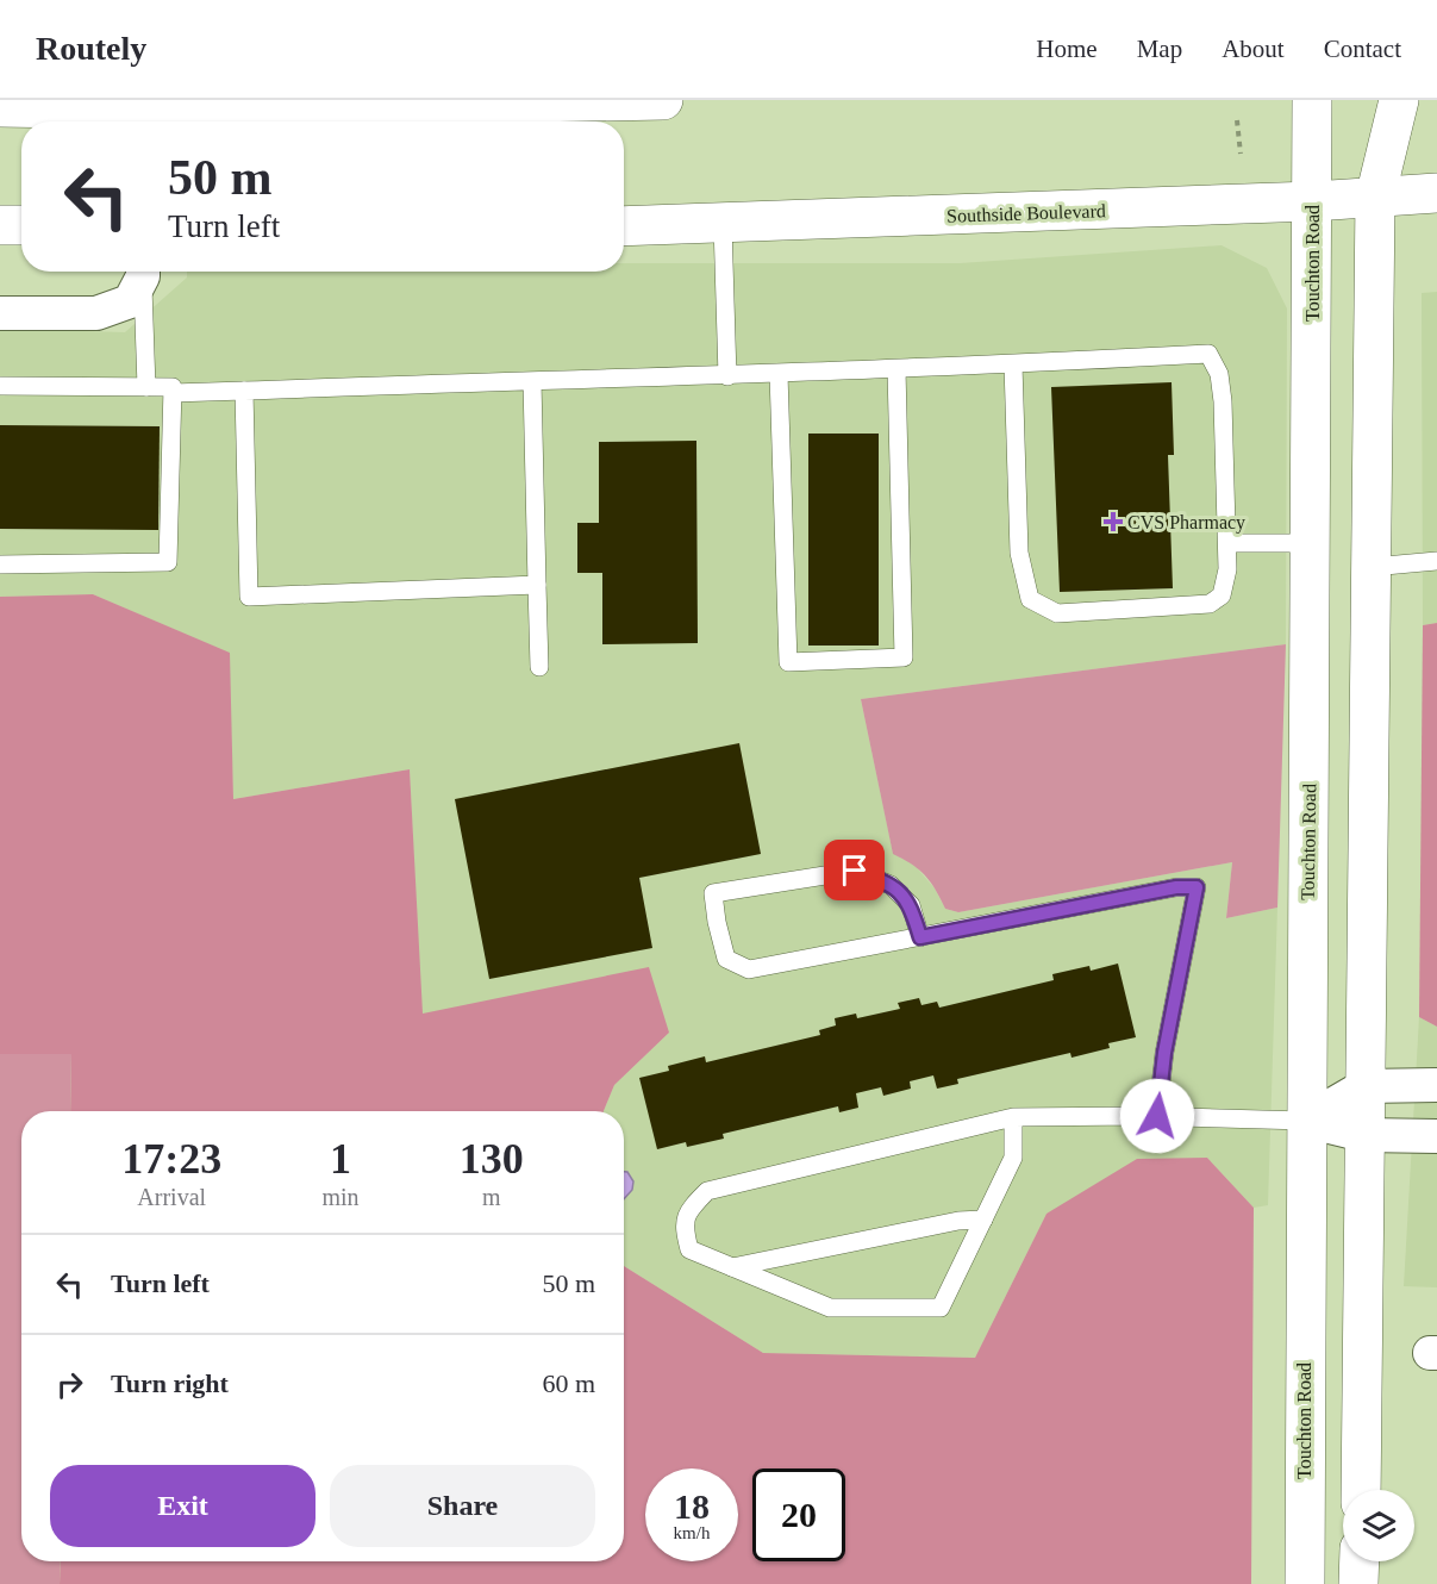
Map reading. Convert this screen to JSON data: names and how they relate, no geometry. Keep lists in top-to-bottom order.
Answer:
{
  "streets": {
    "main road": ["Southside Boulevard", "Touchton Road"]
  },
  "crossings": [
    ["Southside Boulevard", "Touchton Road"]
  ],
  "places": {
    "health": ["CVS Pharmacy"]
  },
  "page": {
    "header": "Routely",
    "nav": [
      "Home",
      "Map",
      "About",
      "Contact"
    ],
    "turn": ["50 m", "Turn left"],
    "eta": [
      "17:23",
      "Arrival",
      "1",
      "min",
      "130",
      "m"
    ],
    "list": [
      {
        "name": "Turn left",
        "value": "50 m"
      },
      {
        "name": "Turn right",
        "value": "60 m"
      }
    ],
    "buttons": ["Exit", "Share"],
    "speed": "18 km/h",
    "limit": "20"
  }
}
